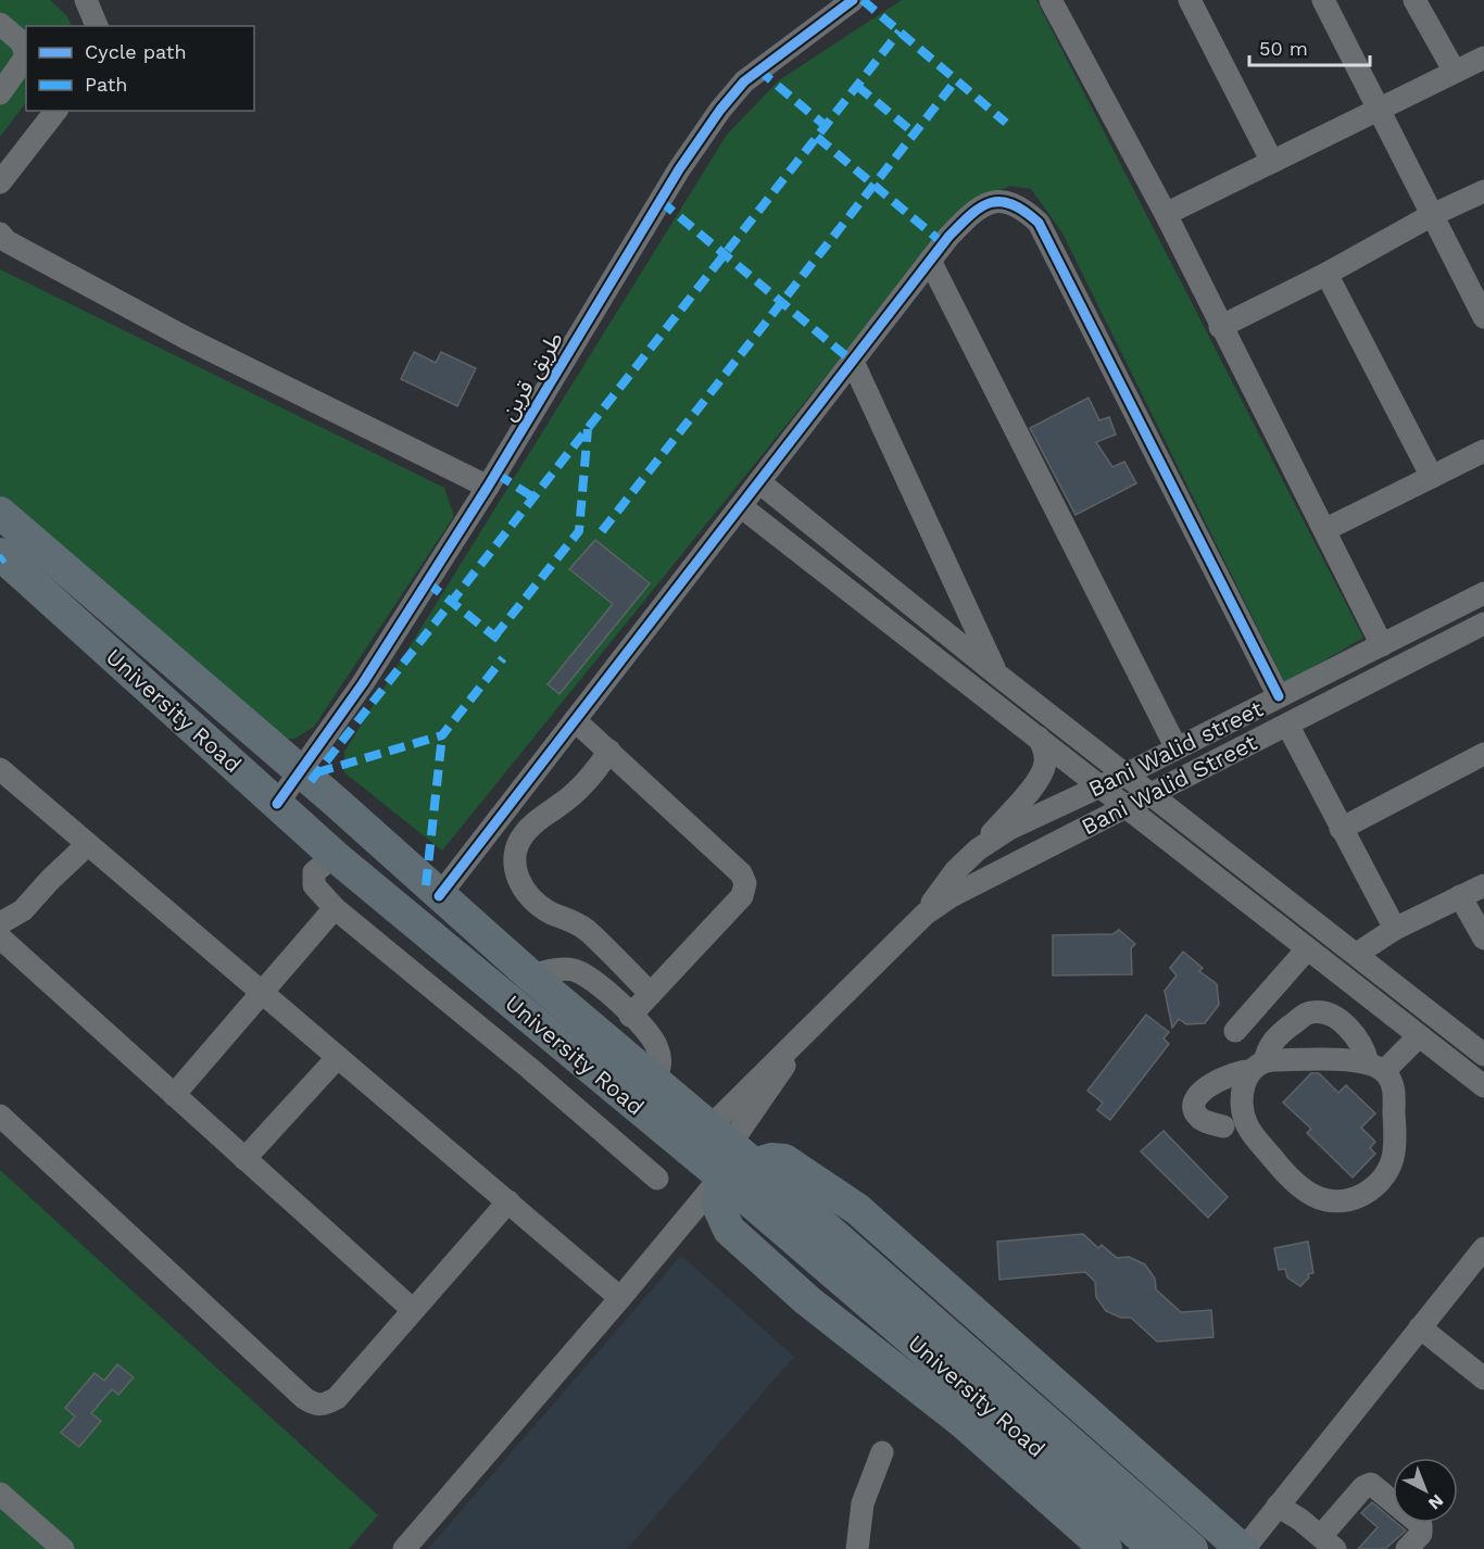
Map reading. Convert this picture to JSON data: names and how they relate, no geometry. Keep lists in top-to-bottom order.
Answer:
{
  "streets": {
    "highway": ["University Road"],
    "street": ["طريق قرين", "Bani Walid street", "Bani Walid Street"]
  },
  "crossings": [
    ["طريق قرين", "University Road"],
    ["Bani Walid street", "Bani Walid Street"]
  ],
  "legend": ["Cycle path", "Path"],
  "scale_bar": "50 m",
  "north": "bottom right"
}
